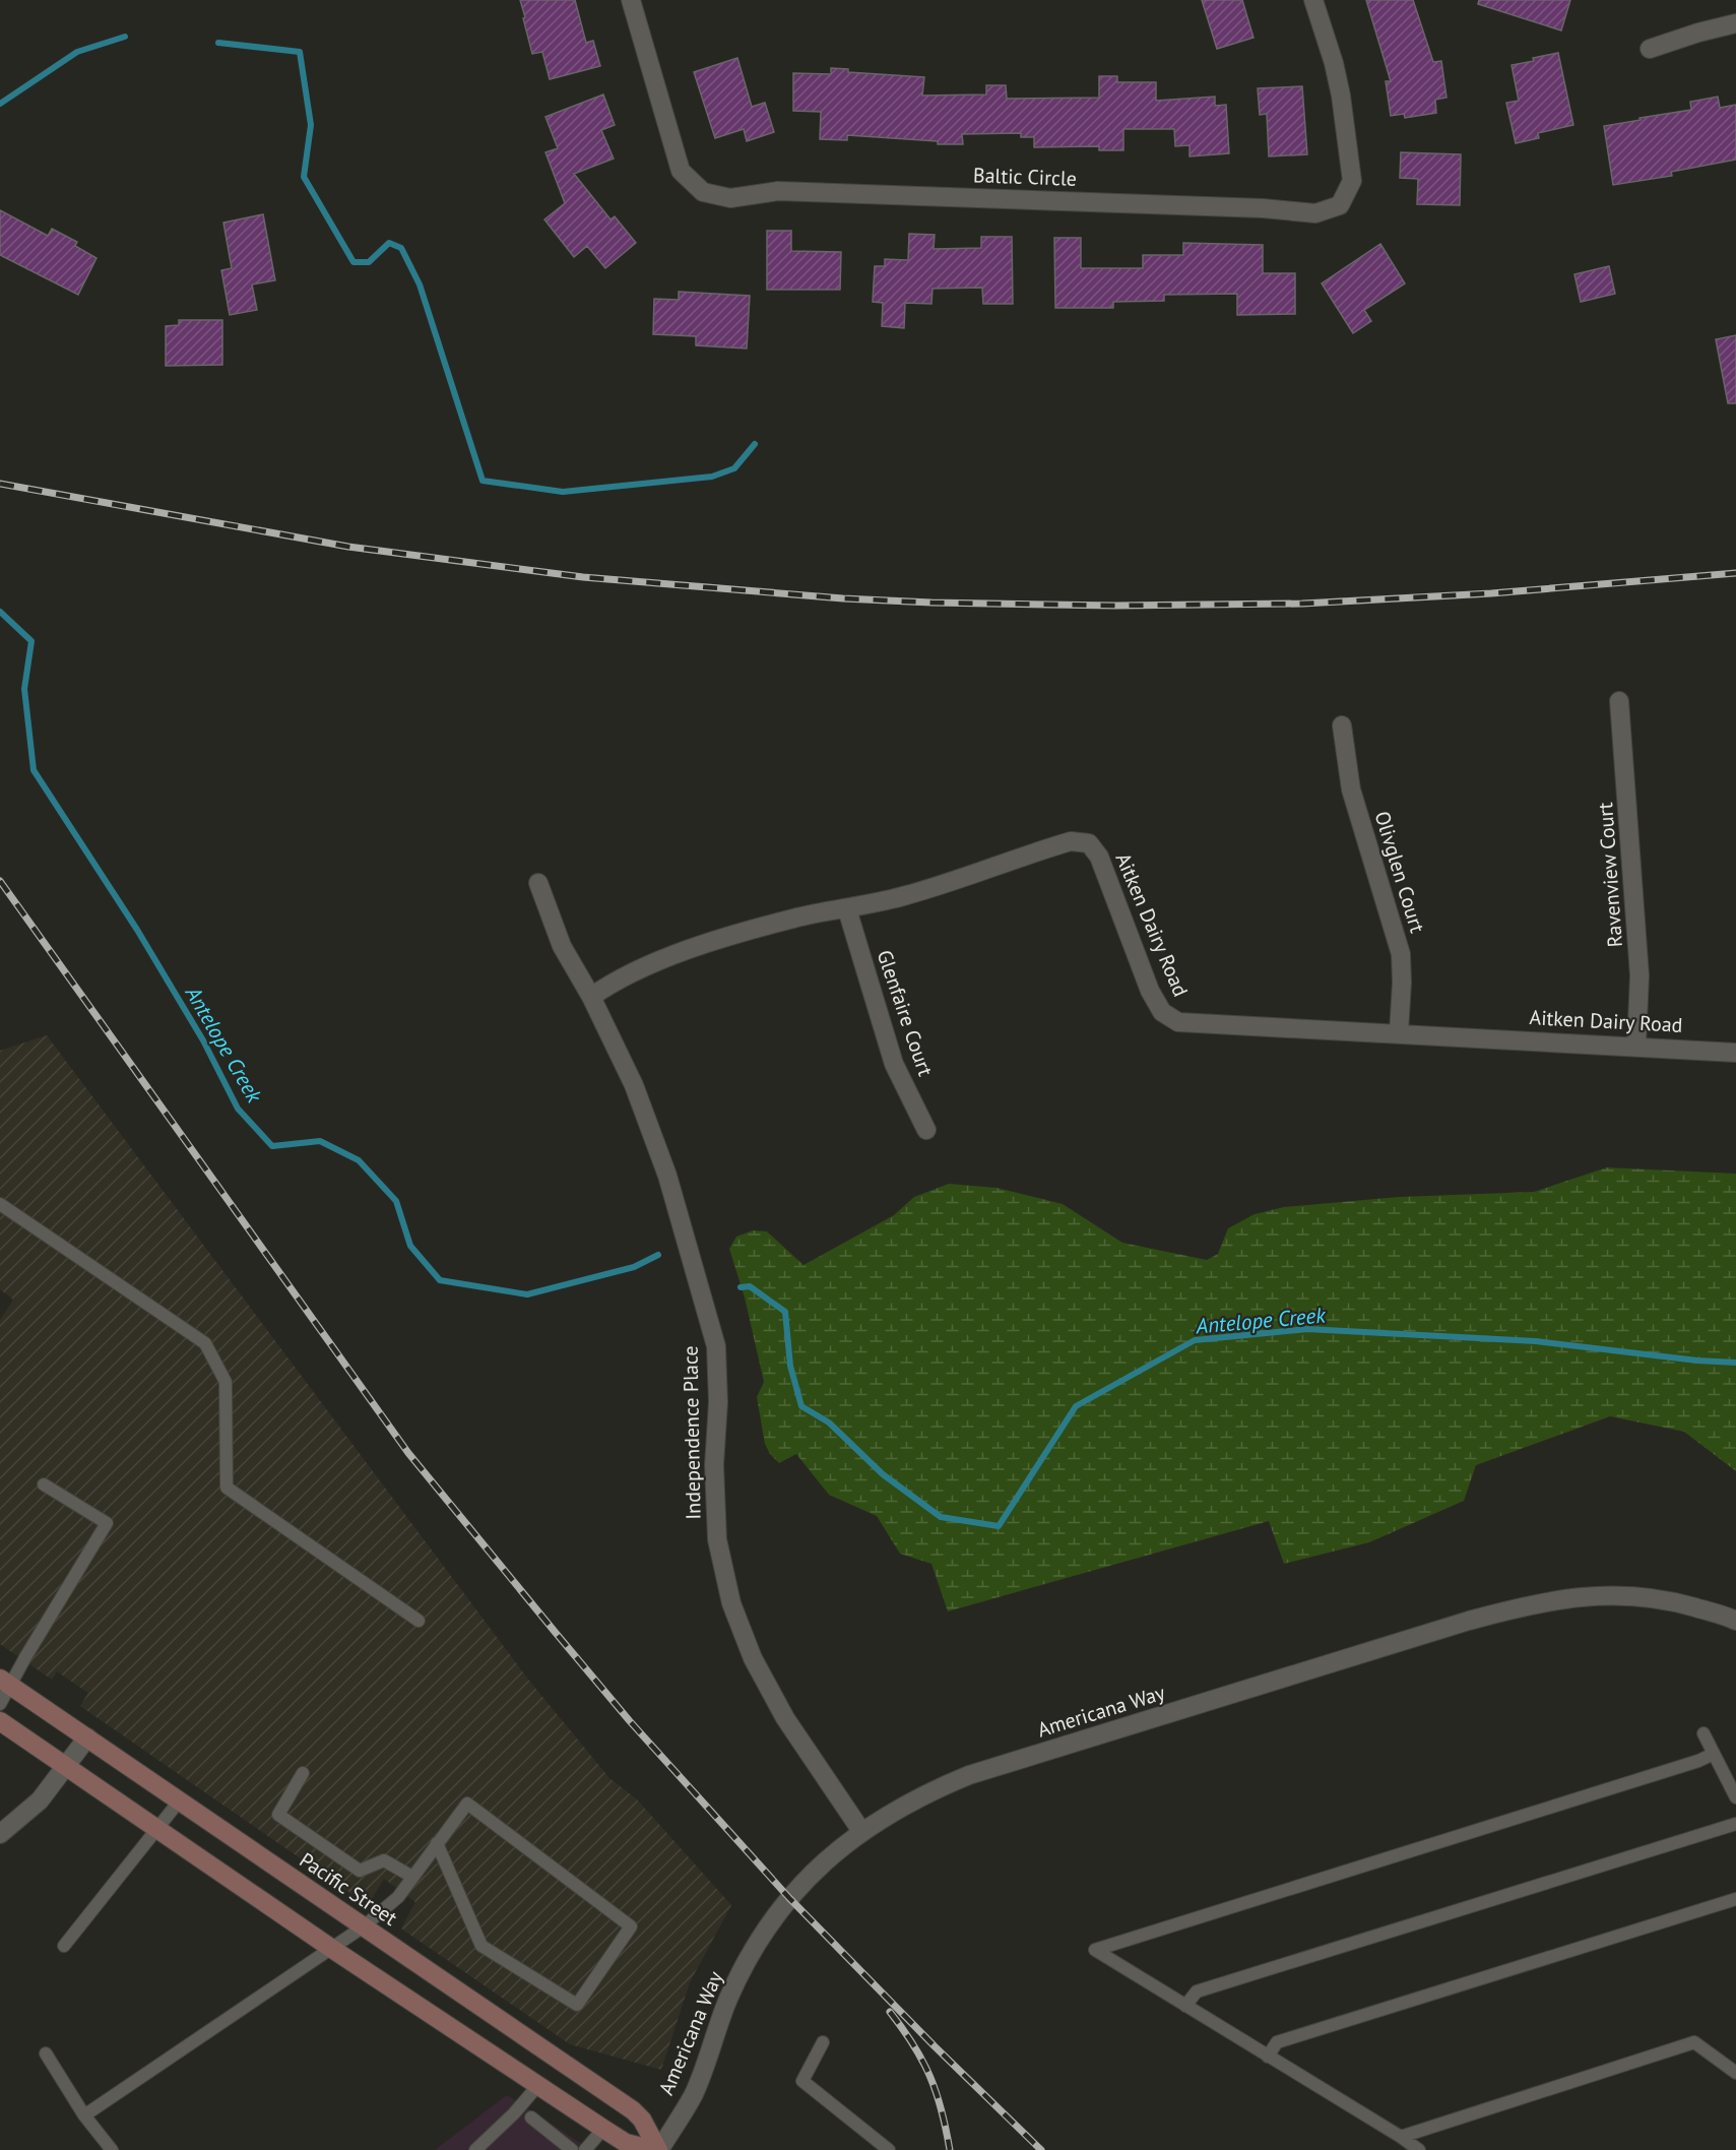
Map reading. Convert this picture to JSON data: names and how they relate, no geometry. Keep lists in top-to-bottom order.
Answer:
{
  "streets": {
    "main road": ["Pacific Street"],
    "street": [
      "Baltic Circle",
      "Olivglen Court",
      "Ravenview Court",
      "Aitken Dairy Road",
      "Glenfaire Court",
      "Independence Place",
      "Americana Way"
    ]
  },
  "crossings": [
    ["Olivglen Court", "Aitken Dairy Road"],
    ["Ravenview Court", "Aitken Dairy Road"],
    ["Aitken Dairy Road", "Glenfaire Court"],
    ["Aitken Dairy Road", "Independence Place"],
    ["Independence Place", "Americana Way"],
    ["Americana Way", "Pacific Street"]
  ],
  "water": ["Antelope Creek"]
}
